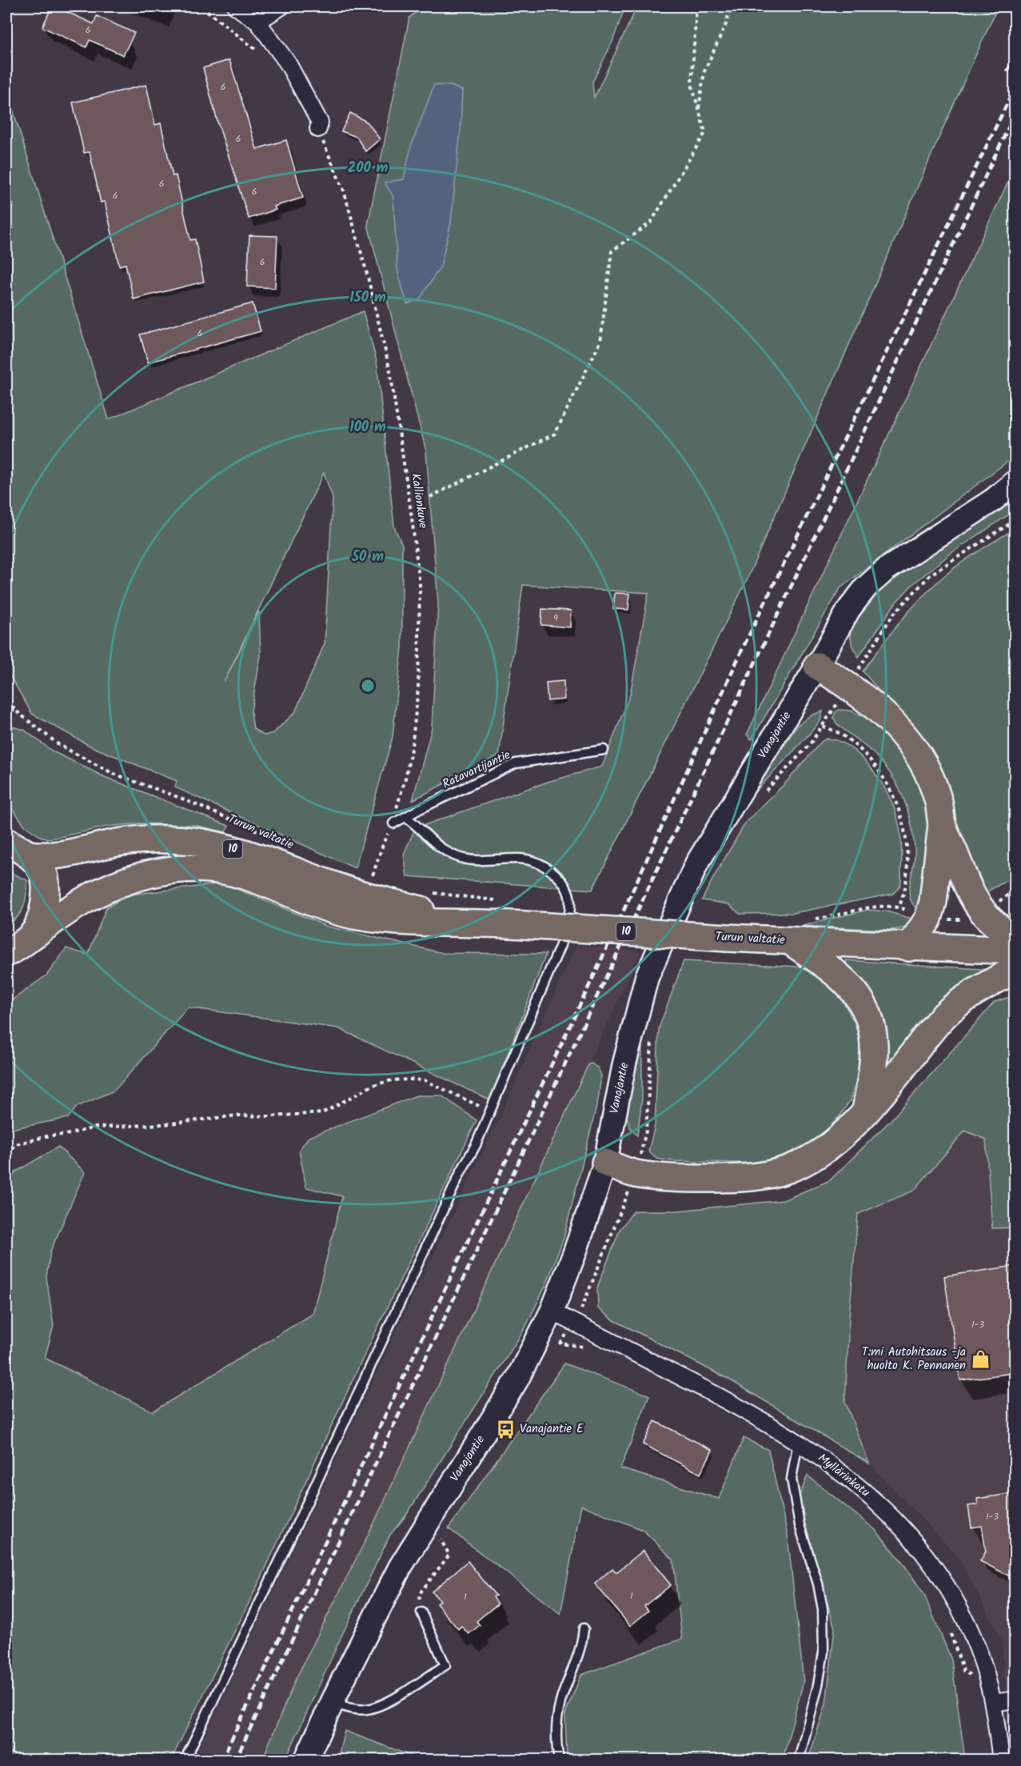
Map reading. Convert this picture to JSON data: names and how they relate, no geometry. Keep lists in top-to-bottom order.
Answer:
{
  "streets": {
    "highway": ["Turun valtatie", "10"],
    "street": ["Vanajantie", "Myllärinkatu"],
    "lane": ["Ratavartijantie"],
    "path": ["Kallionkuve"]
  },
  "crossings": [
    ["Kallionkuve", "Ratavartijantie"],
    ["Vanajantie", "Myllärinkatu"],
    ["Turun valtatie", "10"]
  ],
  "places": {
    "shop": ["T:mi Autohitsaus -ja huolto K. Pennanen"],
    "bus stop": ["Vanajantie E"]
  },
  "house_numbers": [
    "6",
    "6",
    "6",
    "6",
    "6",
    "6",
    "6",
    "6",
    "9",
    "1-3",
    "1-3",
    "1",
    "1"
  ],
  "rings": [
    "200 m",
    "150 m",
    "100 m",
    "50 m"
  ]
}
